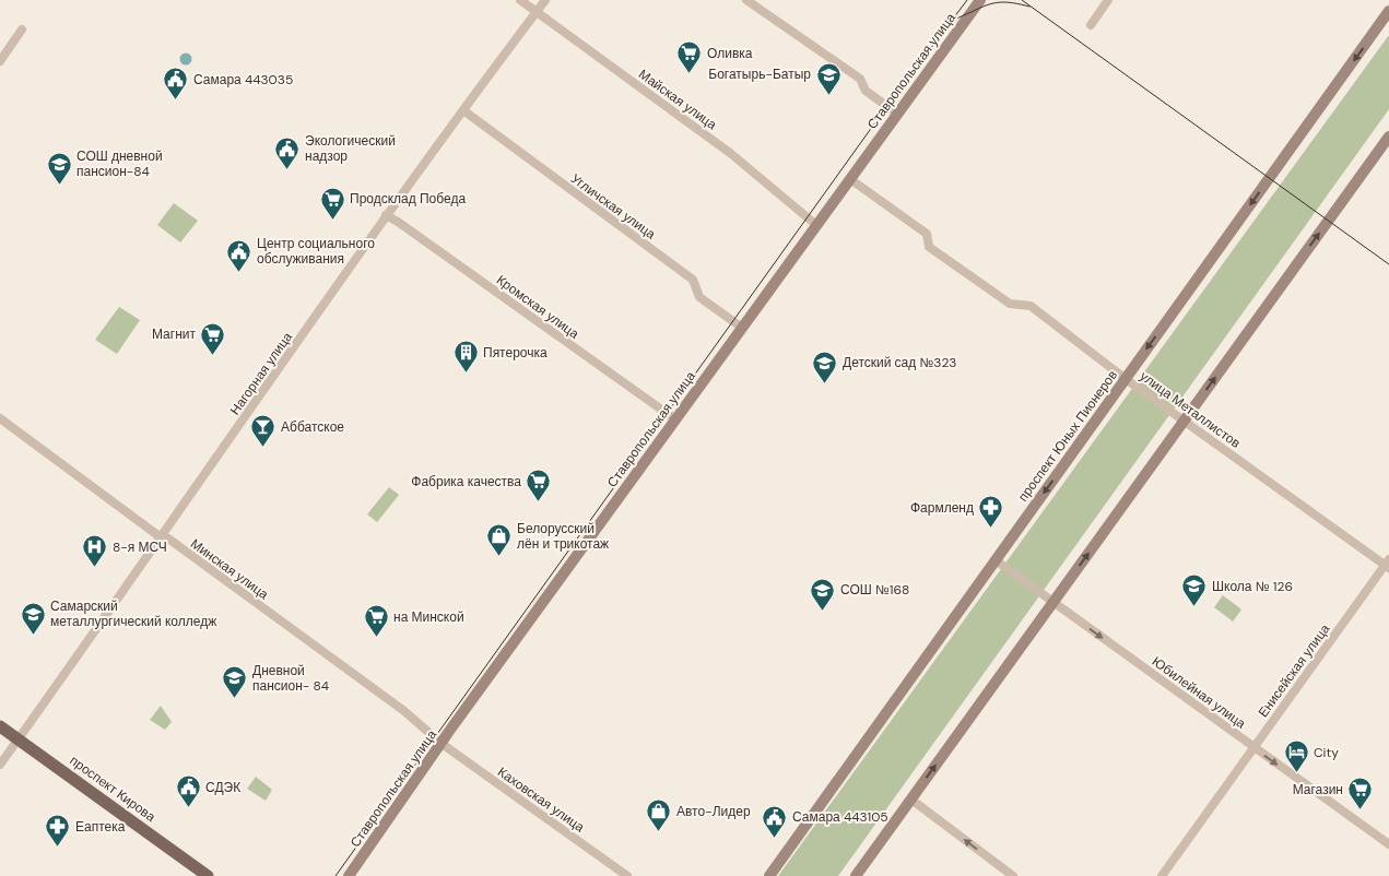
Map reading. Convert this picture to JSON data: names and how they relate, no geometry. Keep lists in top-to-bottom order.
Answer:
{
  "streets": {
    "main road": ["проспект Кирова"],
    "street": [
      "Ставропольская улица",
      "Майская улица",
      "Угличская улица",
      "Кромская улица",
      "Нагорная улица",
      "улица Металлистов",
      "проспект Юных Пионеров",
      "Минская улица",
      "Енисейская улица",
      "Юбилейная улица",
      "Каховская улица"
    ]
  },
  "crossings": [
    ["Ставропольская улица", "Майская улица"],
    ["Ставропольская улица", "Угличская улица"],
    ["Ставропольская улица", "Кромская улица"],
    ["Ставропольская улица", "улица Металлистов"],
    ["Ставропольская улица", "Минская улица"],
    ["Ставропольская улица", "Каховская улица"],
    ["Майская улица", "Нагорная улица"],
    ["Угличская улица", "Нагорная улица"],
    ["Кромская улица", "Нагорная улица"],
    ["Нагорная улица", "Минская улица"],
    ["Нагорная улица", "проспект Кирова"],
    ["улица Металлистов", "проспект Юных Пионеров"],
    ["улица Металлистов", "Енисейская улица"],
    ["проспект Юных Пионеров", "Юбилейная улица"],
    ["Минская улица", "Каховская улица"],
    ["Енисейская улица", "Юбилейная улица"]
  ],
  "one_way": ["Юбилейная улица"],
  "places": {
    "supermarket": [
      "Оливка",
      "Продсклад Победа",
      "Магнит",
      "Фабрика качества",
      "на Минской",
      "Магазин"
    ],
    "school or university": [
      "Богатырь-Батыр",
      "СОШ дневной пансион-84",
      "Детский сад №323",
      "Школа № 126",
      "СОШ №168",
      "Самарский металлургический колледж",
      "Дневной пансион- 84"
    ],
    "public building": [
      "Самара 443035",
      "Экологический надзор",
      "Центр социального обслуживания",
      "СДЭК",
      "Самара 443105"
    ],
    "building": ["Пятерочка"],
    "bar": ["Аббатское"],
    "pharmacy": ["Фармленд", "Еаптека"],
    "shop": ["Белорусский лён и трикотаж", "Авто-Лидер"],
    "hospital": ["8-я МСЧ"],
    "hotel": ["City"]
  }
}
